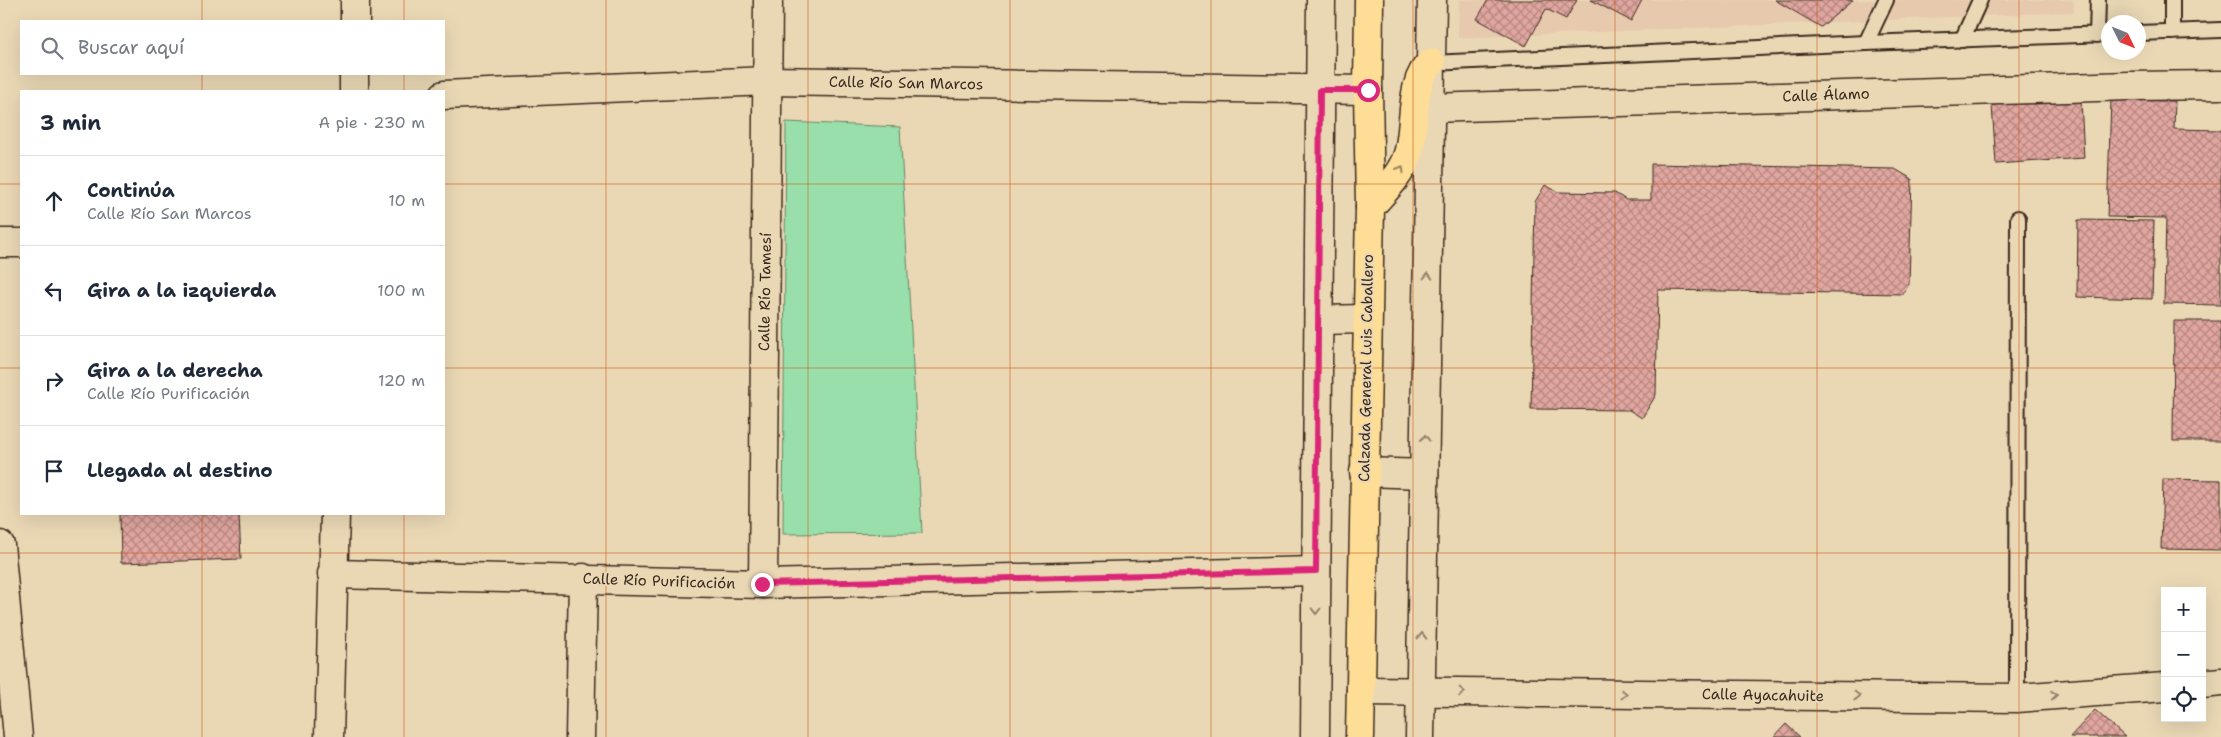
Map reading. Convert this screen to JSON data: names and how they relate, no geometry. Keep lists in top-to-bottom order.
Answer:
{
  "streets": {
    "main road": ["Calzada General Luis Caballero"],
    "street": [
      "Calle Río San Marcos",
      "Calle Álamo",
      "Calle Río Tamesí",
      "Calle Río Purificación",
      "Calle Ayacahuite"
    ]
  },
  "crossings": [
    ["Calle Río San Marcos", "Calle Río Tamesí"],
    ["Calle Río San Marcos", "Calzada General Luis Caballero"],
    ["Calle Río Tamesí", "Calle Río Purificación"],
    ["Calzada General Luis Caballero", "Calle Ayacahuite"]
  ],
  "one_way": ["Calle Ayacahuite"],
  "north": "bottom right",
  "page": {
    "search": "Buscar aquí",
    "heading": ["3 min", "A pie · 230 m"],
    "list": [
      ["Continúa", "Calle Río San Marcos", "10 m"],
      ["Gira a la izquierda", "100 m"],
      ["Gira a la derecha", "Calle Río Purificación", "120 m"],
      "Llegada al destino"
    ],
    "map_buttons": ["+", "−"]
  }
}
